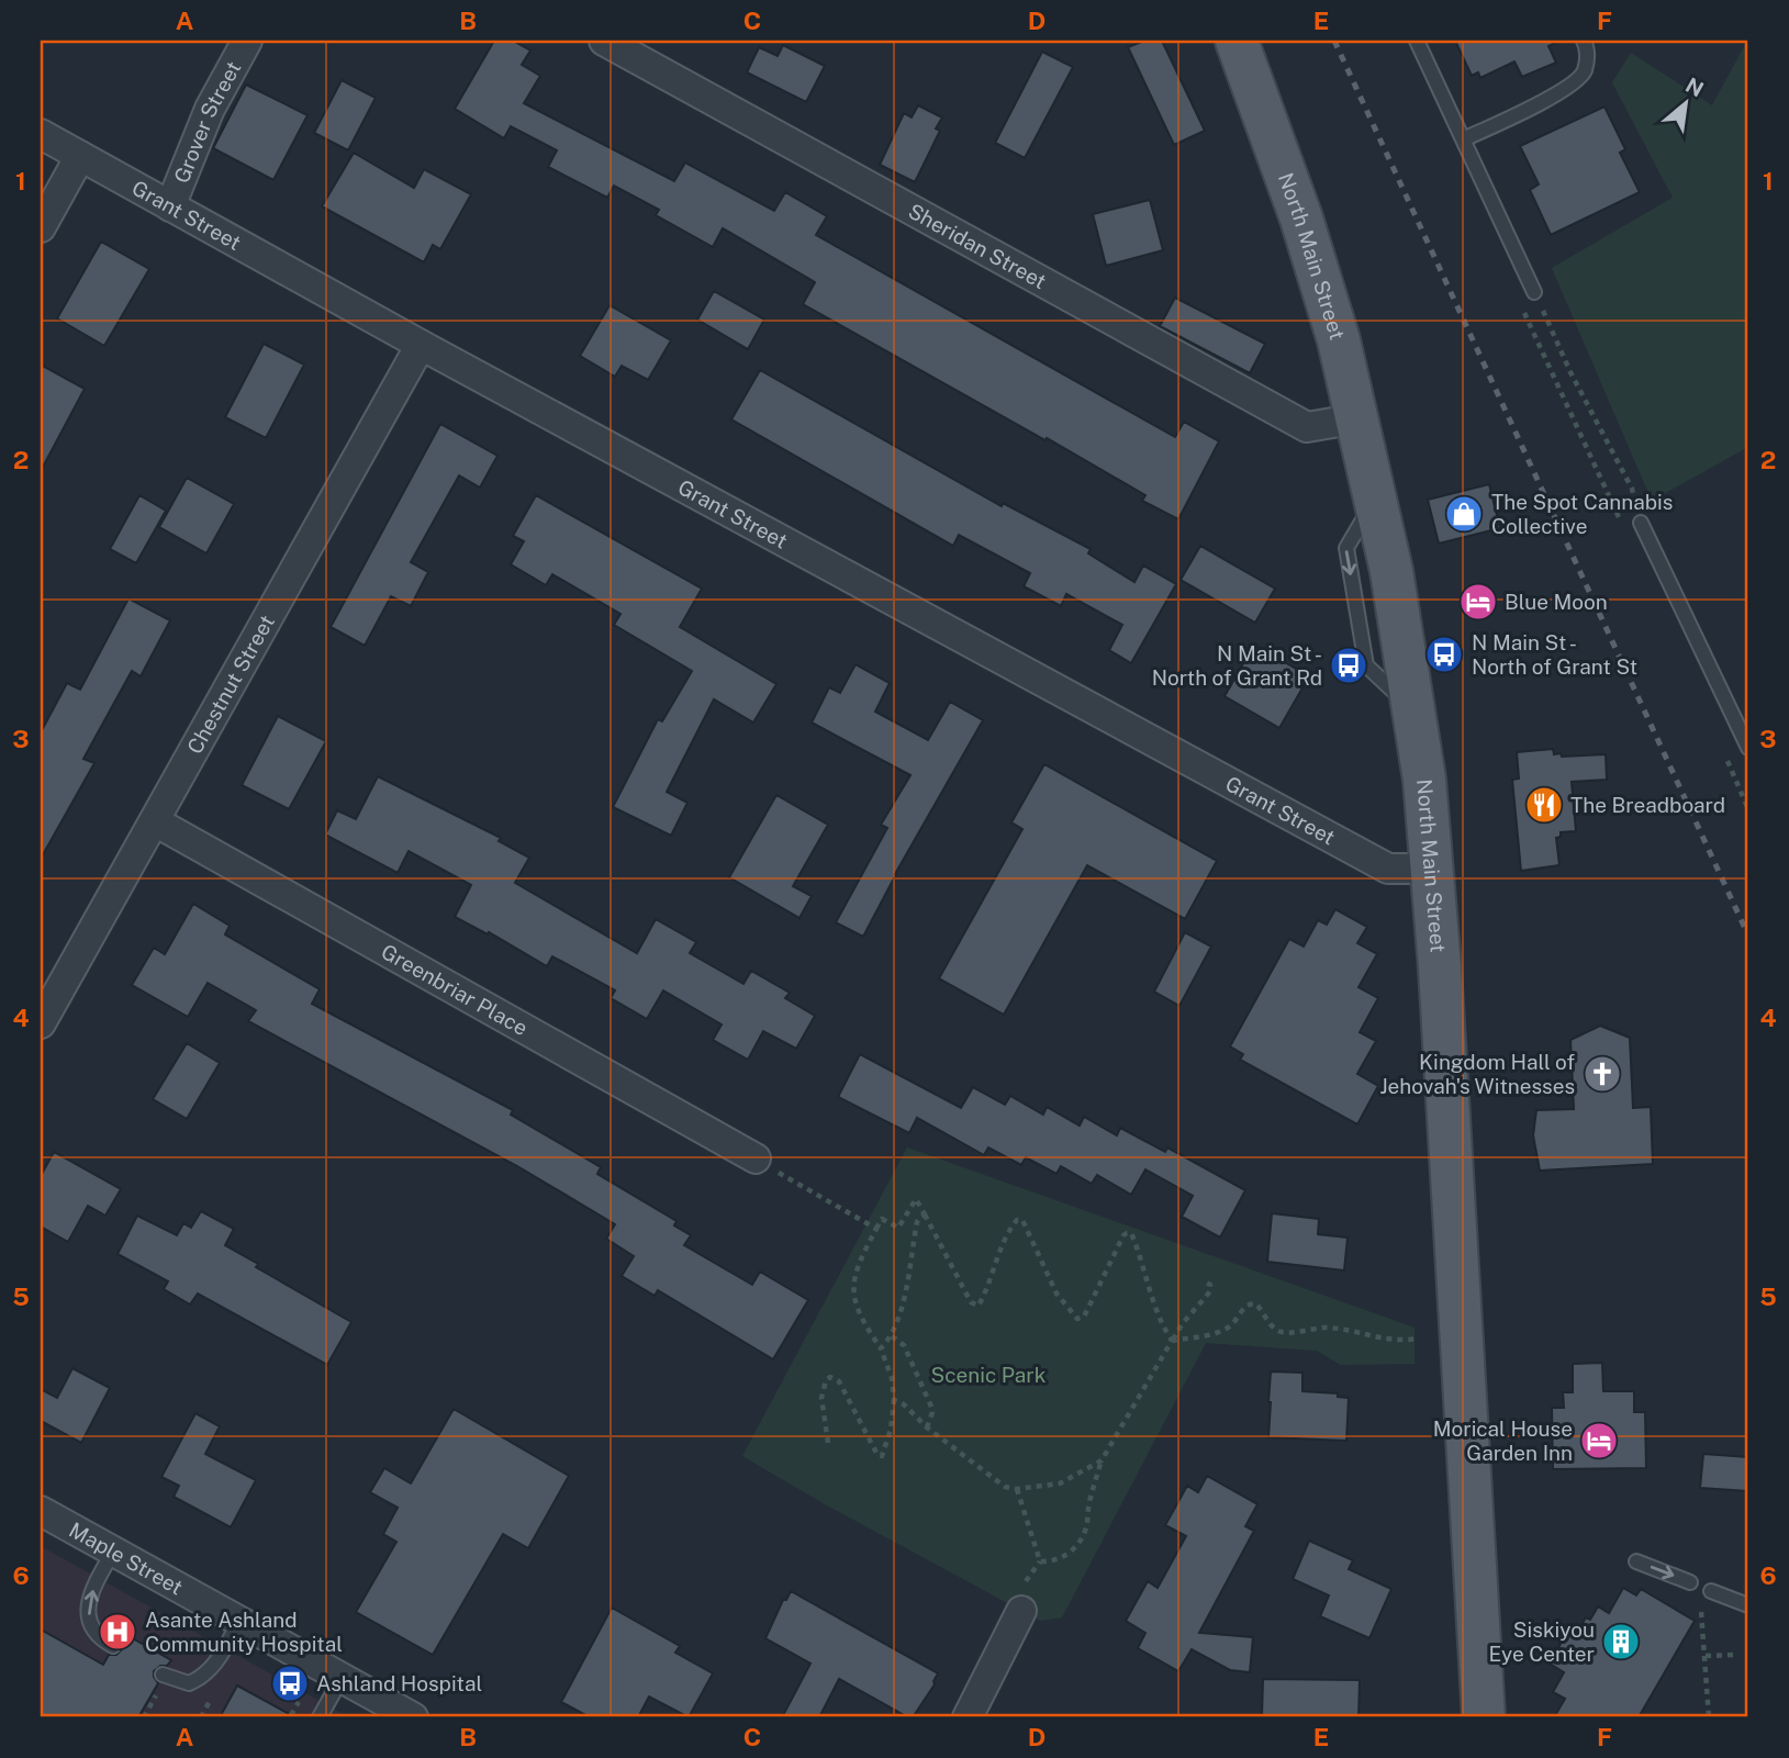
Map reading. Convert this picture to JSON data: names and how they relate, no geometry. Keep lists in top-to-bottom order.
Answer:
{
  "streets": {
    "main road": ["North Main Street"],
    "street": [
      "Grover Street",
      "Grant Street",
      "Sheridan Street",
      "Chestnut Street",
      "Greenbriar Place",
      "Maple Street"
    ]
  },
  "crossings": [
    ["Grover Street", "Grant Street"],
    ["Grant Street", "North Main Street"],
    ["Grant Street", "Chestnut Street"],
    ["Sheridan Street", "North Main Street"],
    ["Chestnut Street", "Greenbriar Place"]
  ],
  "parks": ["Scenic Park"],
  "places": {
    "shop": ["The Spot Cannabis Collective"],
    "hotel": ["Blue Moon", "Morical House Garden Inn"],
    "bus stop": ["N Main St - North of Grant St", "N Main St - North of Grant Rd", "Ashland Hospital"],
    "restaurant": ["The Breadboard"],
    "church": ["Kingdom Hall of Jehovah's Witnesses"],
    "hospital": ["Asante Ashland Community Hospital"],
    "building": ["Siskiyou Eye Center"]
  },
  "north": "top right",
  "grid": {
    "columns": [
      "A",
      "B",
      "C",
      "D",
      "E",
      "F"
    ],
    "rows": [
      "1",
      "2",
      "3",
      "4",
      "5",
      "6"
    ]
  }
}
